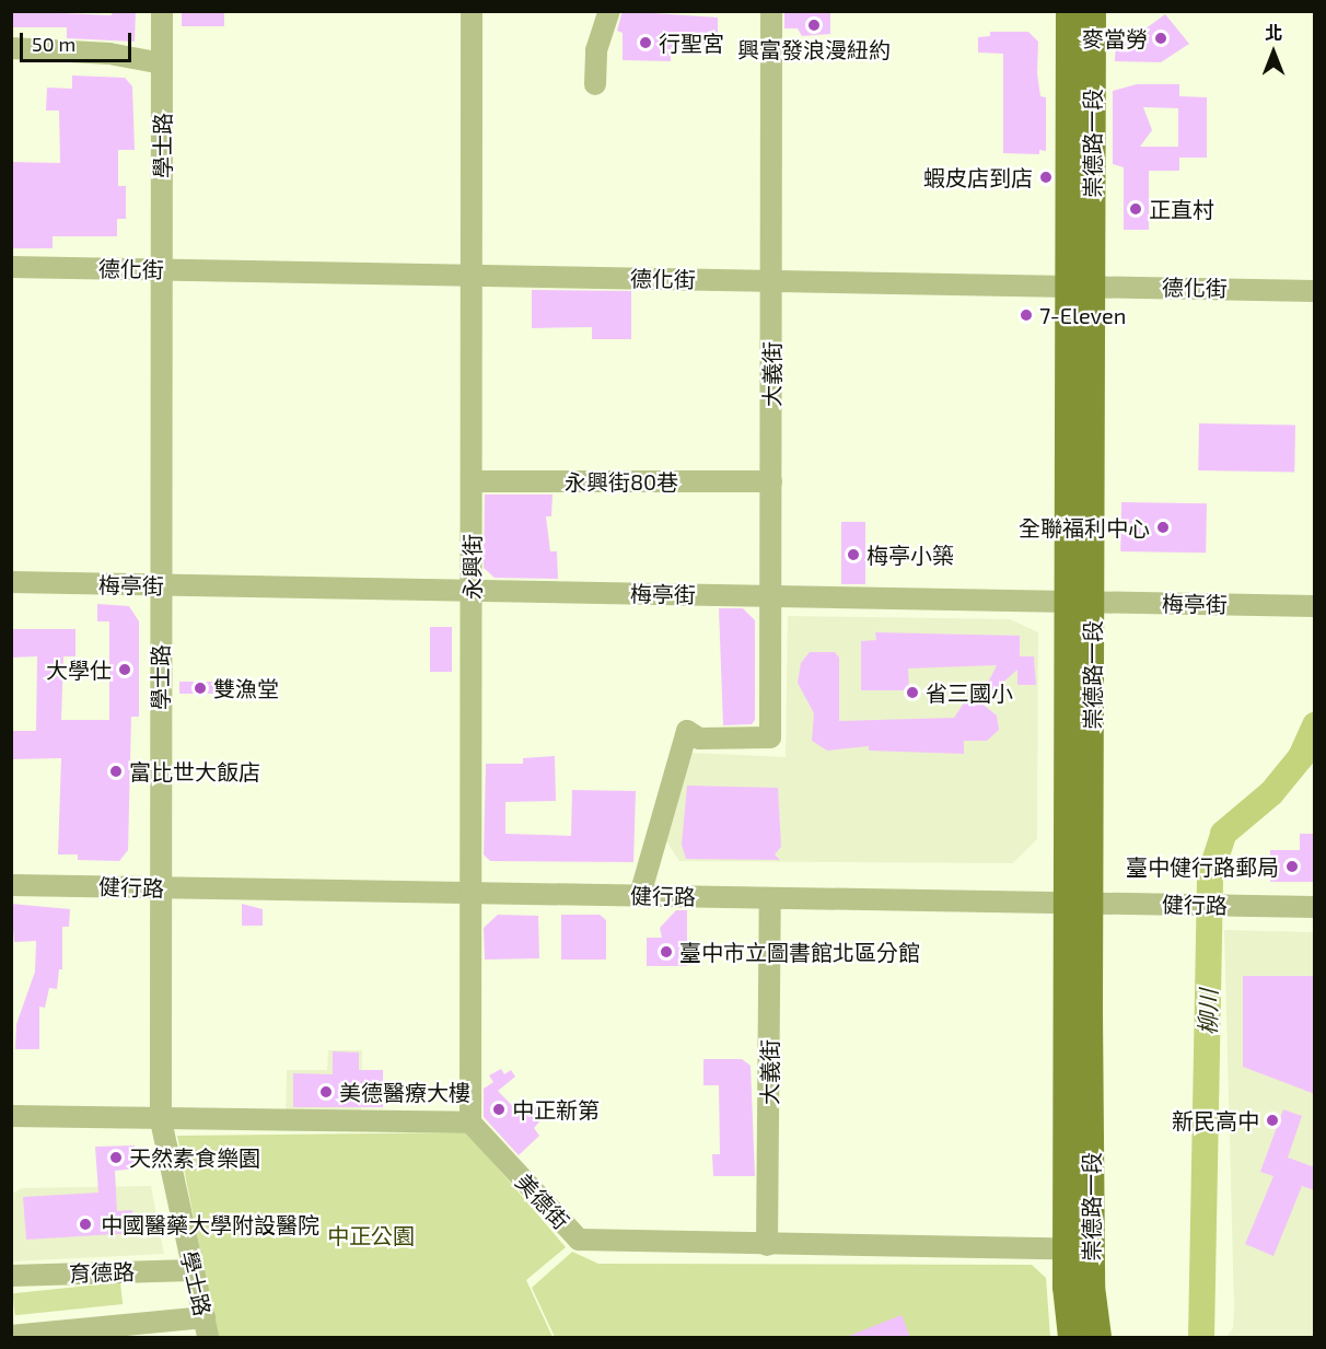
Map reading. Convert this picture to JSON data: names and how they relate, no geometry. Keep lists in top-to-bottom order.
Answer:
{
  "streets": {
    "main road": ["崇德路一段"],
    "street": [
      "學士路",
      "德化街",
      "大義街",
      "永興街80巷",
      "永興街",
      "梅亭街",
      "健行路",
      "美德街",
      "育德路"
    ]
  },
  "crossings": [
    ["崇德路一段", "德化街"],
    ["崇德路一段", "梅亭街"],
    ["崇德路一段", "健行路"],
    ["崇德路一段", "美德街"],
    ["學士路", "德化街"],
    ["學士路", "梅亭街"],
    ["學士路", "健行路"],
    ["學士路", "育德路"],
    ["德化街", "大義街"],
    ["德化街", "永興街"],
    ["大義街", "永興街80巷"],
    ["大義街", "梅亭街"],
    ["大義街", "健行路"],
    ["大義街", "美德街"],
    ["永興街80巷", "永興街"],
    ["永興街", "梅亭街"],
    ["永興街", "健行路"],
    ["永興街", "美德街"]
  ],
  "water": ["柳川"],
  "parks": ["中正公園"],
  "places": [
    "興富發浪漫紐約",
    "麥當勞",
    "行聖宮",
    "蝦皮店到店",
    "正直村",
    "7-Eleven",
    "全聯福利中心",
    "梅亭小築",
    "大學仕",
    "雙漁堂",
    "省三國小",
    "富比世大飯店",
    "臺中健行路郵局",
    "臺中市立圖書館北區分館",
    "美德醫療大樓",
    "中正新第",
    "新民高中",
    "天然素食樂園",
    "中國醫藥大學附設醫院"
  ],
  "scale_bar": "50 m",
  "north": "top"
}
